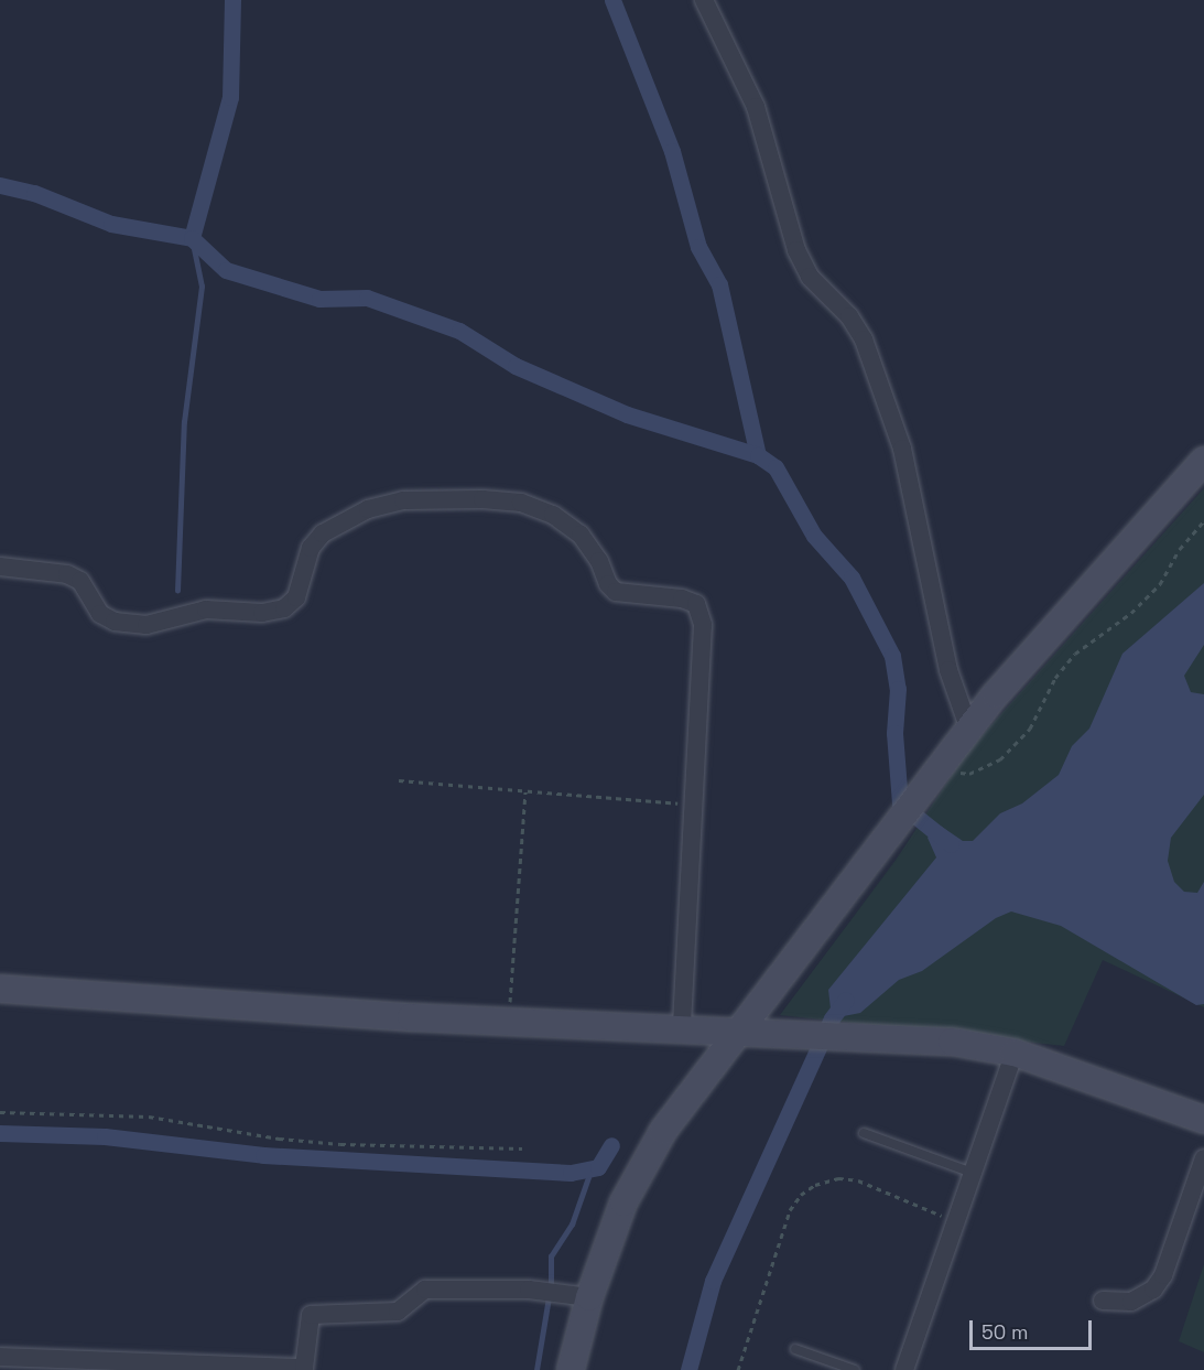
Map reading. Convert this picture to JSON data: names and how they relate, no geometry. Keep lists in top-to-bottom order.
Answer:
{
  "scale_bar": "50 m"
}
